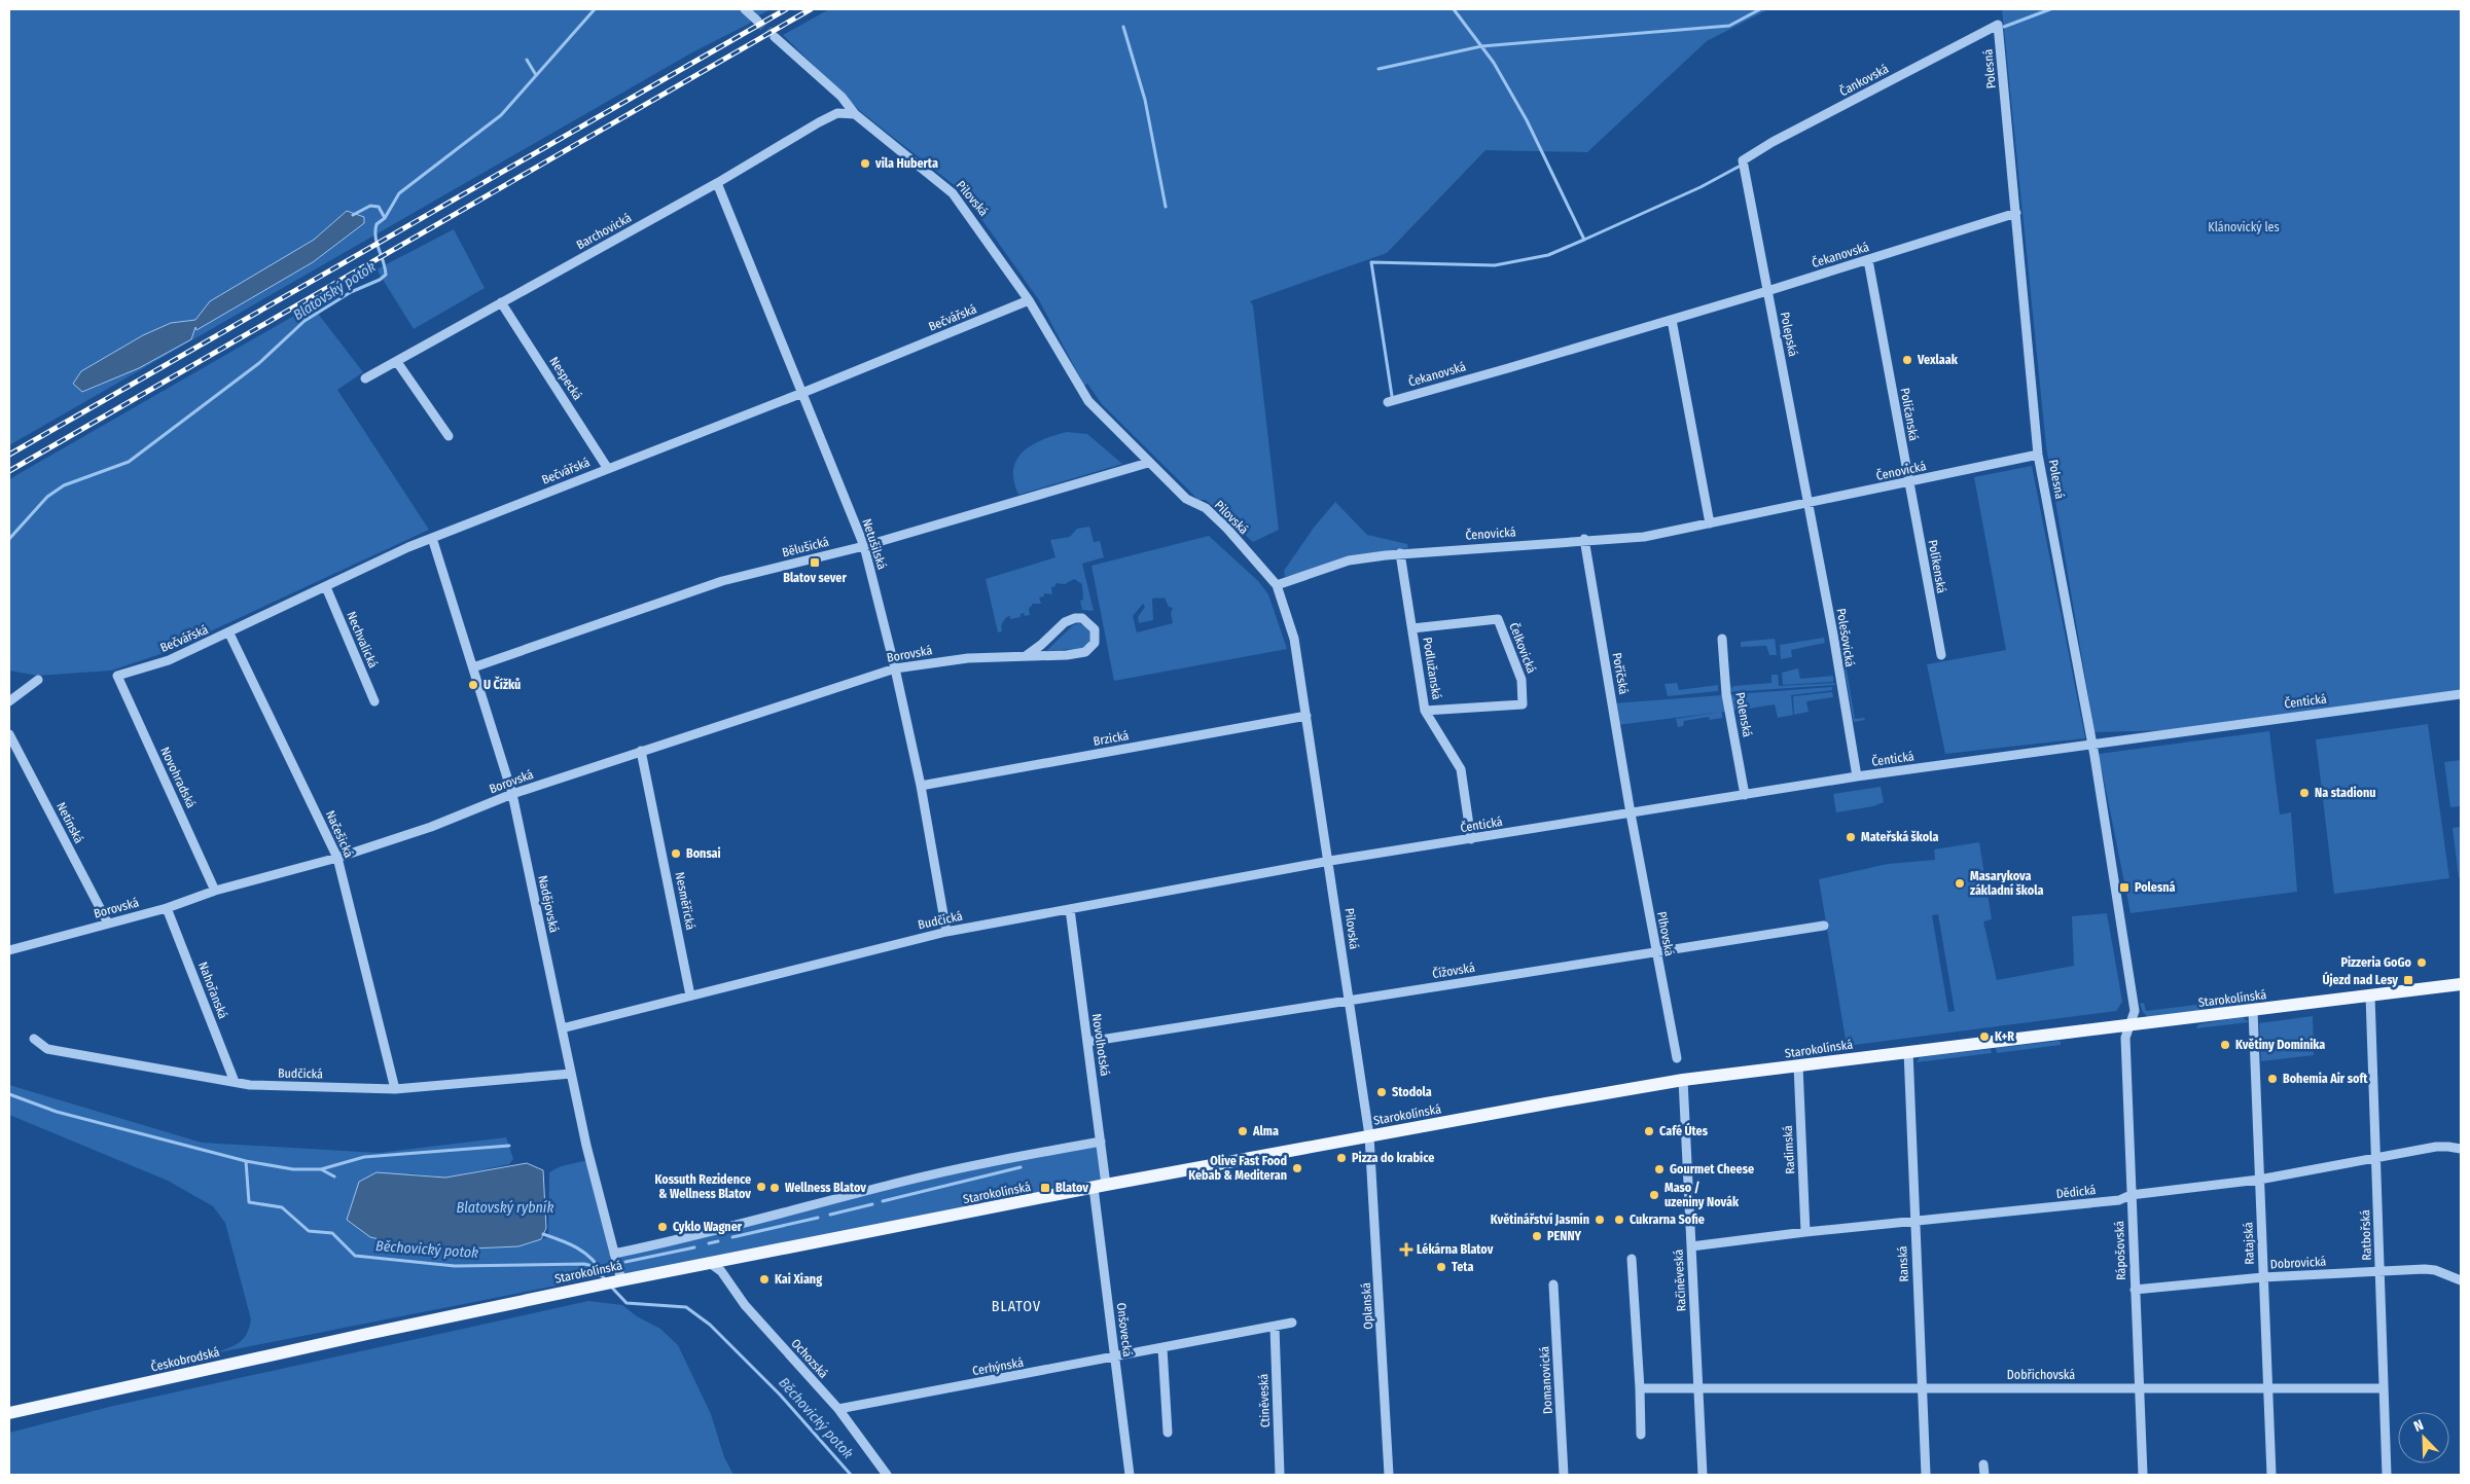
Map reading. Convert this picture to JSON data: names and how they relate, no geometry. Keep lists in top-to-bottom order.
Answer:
{
  "streets": {
    "main road": ["Starokolínská", "Českobrodská"],
    "street": [
      "Polesná",
      "Čankovská",
      "Pilovská",
      "Barchovická",
      "Čekanovská",
      "Bečvářská",
      "Polepská",
      "Nespecká",
      "Poličanská",
      "Čenovická",
      "Netušilská",
      "Bělušická",
      "Políkenská",
      "Polešovická",
      "Nechvalická",
      "Čelkovická",
      "Borovská",
      "Podlužanská",
      "Poříčská",
      "Čentická",
      "Polenská",
      "Brzická",
      "Novohradská",
      "Netínská",
      "Načešická",
      "Nesměřická",
      "Nadějovská",
      "Budčická",
      "Plhovská",
      "Čížovská",
      "Nahořanská",
      "Novolhotská",
      "Radimská",
      "Dědická",
      "Ratbořská",
      "Ratajská",
      "Rápošovská",
      "Dobrovická",
      "Ranská",
      "Račiněveská",
      "Oplanská",
      "Onšovecká",
      "Ochozská",
      "Cerhýnská",
      "Dobřichovská",
      "Domanovická",
      "Ctiněveská"
    ]
  },
  "crossings": [
    ["Polesná", "Čankovská"],
    ["Polesná", "Čekanovská"],
    ["Polesná", "Čenovická"],
    ["Polesná", "Čentická"],
    ["Polesná", "Starokolínská"],
    ["Polesná", "Rápošovská"],
    ["Čankovská", "Polepská"],
    ["Pilovská", "Barchovická"],
    ["Pilovská", "Bečvářská"],
    ["Pilovská", "Čenovická"],
    ["Pilovská", "Bělušická"],
    ["Pilovská", "Čentická"],
    ["Pilovská", "Brzická"],
    ["Pilovská", "Budčická"],
    ["Pilovská", "Čížovská"],
    ["Pilovská", "Starokolínská"],
    ["Pilovská", "Oplanská"],
    ["Barchovická", "Nespecká"],
    ["Barchovická", "Netušilská"],
    ["Čekanovská", "Polepská"],
    ["Čekanovská", "Poličanská"],
    ["Bečvářská", "Nespecká"],
    ["Bečvářská", "Netušilská"],
    ["Bečvářská", "Nechvalická"],
    ["Bečvářská", "Novohradská"],
    ["Bečvářská", "Načešická"],
    ["Bečvářská", "Nadějovská"],
    ["Polepská", "Čenovická"],
    ["Polepská", "Polešovická"],
    ["Poličanská", "Čenovická"],
    ["Poličanská", "Políkenská"],
    ["Čenovická", "Políkenská"],
    ["Čenovická", "Polešovická"],
    ["Čenovická", "Podlužanská"],
    ["Čenovická", "Poříčská"],
    ["Netušilská", "Bělušická"],
    ["Netušilská", "Borovská"],
    ["Netušilská", "Brzická"],
    ["Netušilská", "Budčická"],
    ["Bělušická", "Nadějovská"],
    ["Polešovická", "Čentická"],
    ["Čelkovická", "Podlužanská"],
    ["Borovská", "Novohradská"],
    ["Borovská", "Netínská"],
    ["Borovská", "Načešická"],
    ["Borovská", "Nesměřická"],
    ["Borovská", "Nadějovská"],
    ["Borovská", "Nahořanská"],
    ["Podlužanská", "Čentická"],
    ["Poříčská", "Čentická"],
    ["Poříčská", "Plhovská"],
    ["Čentická", "Polenská"],
    ["Čentická", "Budčická"],
    ["Čentická", "Plhovská"],
    ["Načešická", "Budčická"],
    ["Nesměřická", "Budčická"],
    ["Nadějovská", "Budčická"],
    ["Nadějovská", "Starokolínská"],
    ["Budčická", "Nahořanská"],
    ["Budčická", "Novolhotská"],
    ["Plhovská", "Čížovská"],
    ["Čížovská", "Novolhotská"],
    ["Starokolínská", "Novolhotská"],
    ["Starokolínská", "Radimská"],
    ["Starokolínská", "Ratbořská"],
    ["Starokolínská", "Ratajská"],
    ["Starokolínská", "Rápošovská"],
    ["Starokolínská", "Ranská"],
    ["Starokolínská", "Račiněveská"],
    ["Starokolínská", "Oplanská"],
    ["Starokolínská", "Onšovecká"],
    ["Starokolínská", "Ochozská"],
    ["Starokolínská", "Českobrodská"],
    ["Novolhotská", "Onšovecká"],
    ["Radimská", "Dědická"],
    ["Dědická", "Ratbořská"],
    ["Dědická", "Ratajská"],
    ["Dědická", "Rápošovská"],
    ["Dědická", "Ranská"],
    ["Dědická", "Račiněveská"],
    ["Ratbořská", "Dobrovická"],
    ["Ratbořská", "Dobřichovská"],
    ["Ratajská", "Dobrovická"],
    ["Ratajská", "Dobřichovská"],
    ["Rápošovská", "Dobrovická"],
    ["Rápošovská", "Dobřichovská"],
    ["Ranská", "Dobřichovská"],
    ["Račiněveská", "Dobřichovská"],
    ["Onšovecká", "Cerhýnská"],
    ["Ochozská", "Cerhýnská"],
    ["Cerhýnská", "Ctiněveská"]
  ],
  "districts": ["BLATOV"],
  "water": ["Blatovský potok", "Blatovský rybník", "Běchovický potok"],
  "parks": ["Klánovický les"],
  "places": {
    "other": [
      "vila Huberta",
      "Vexlaak",
      "U Čížků",
      "Na stadionu",
      "Mateřská škola",
      "Bonsai",
      "Masarykova základní škola",
      "Pizzeria GoGo",
      "K+R",
      "Květiny Dominika",
      "Bohemia Air soft",
      "Stodola",
      "Alma",
      "Café Útes",
      "Pizza do krabice",
      "Olive Fast Food Kebab & Mediteran",
      "Gourmet Cheese",
      "Kossuth Rezidence & Wellness Blatov",
      "Wellness Blatov",
      "Maso / uzeniny Novák",
      "Květinářství Jasmín",
      "Cukrarna Sofie",
      "Cyklo Wagner",
      "PENNY",
      "Teta",
      "Kai Xiang"
    ],
    "transit": [
      "Blatov sever",
      "Polesná",
      "Újezd nad Lesy",
      "Blatov"
    ],
    "health": ["Lékárna Blatov"]
  },
  "north": "top left"
}
